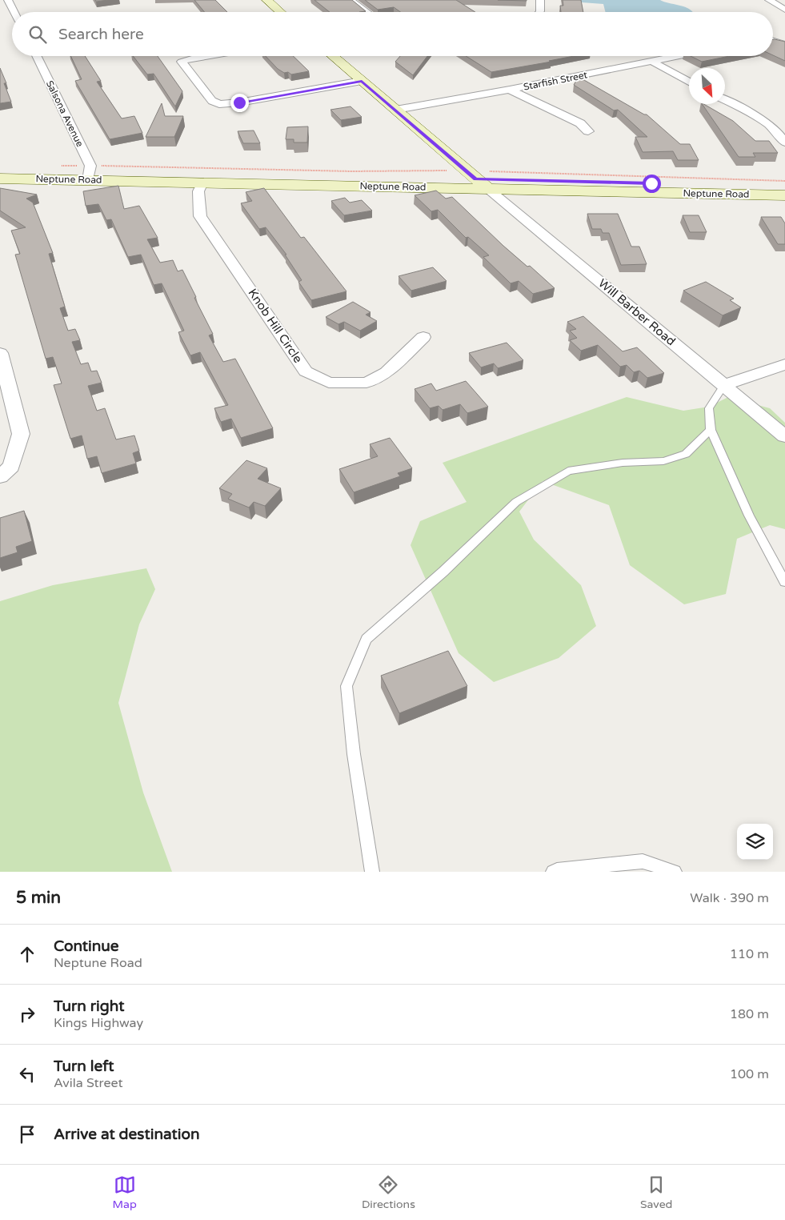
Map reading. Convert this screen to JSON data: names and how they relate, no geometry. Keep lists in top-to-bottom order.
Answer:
{
  "streets": {
    "main road": ["Neptune Road"],
    "street": [
      "Starfish Street",
      "Salsona Avenue",
      "Will Barber Road",
      "Knob Hill Circle"
    ]
  },
  "crossings": [
    ["Salsona Avenue", "Neptune Road"],
    ["Neptune Road", "Will Barber Road"],
    ["Neptune Road", "Knob Hill Circle"]
  ],
  "north": "bottom right",
  "page": {
    "search": "Search here",
    "heading": ["5 min", "Walk · 390 m"],
    "list": [
      ["Continue", "Neptune Road", "110 m"],
      ["Turn right", "Kings Highway", "180 m"],
      ["Turn left", "Avila Street", "100 m"],
      "Arrive at destination"
    ],
    "nav": ["Map", "Directions", "Saved"]
  }
}
